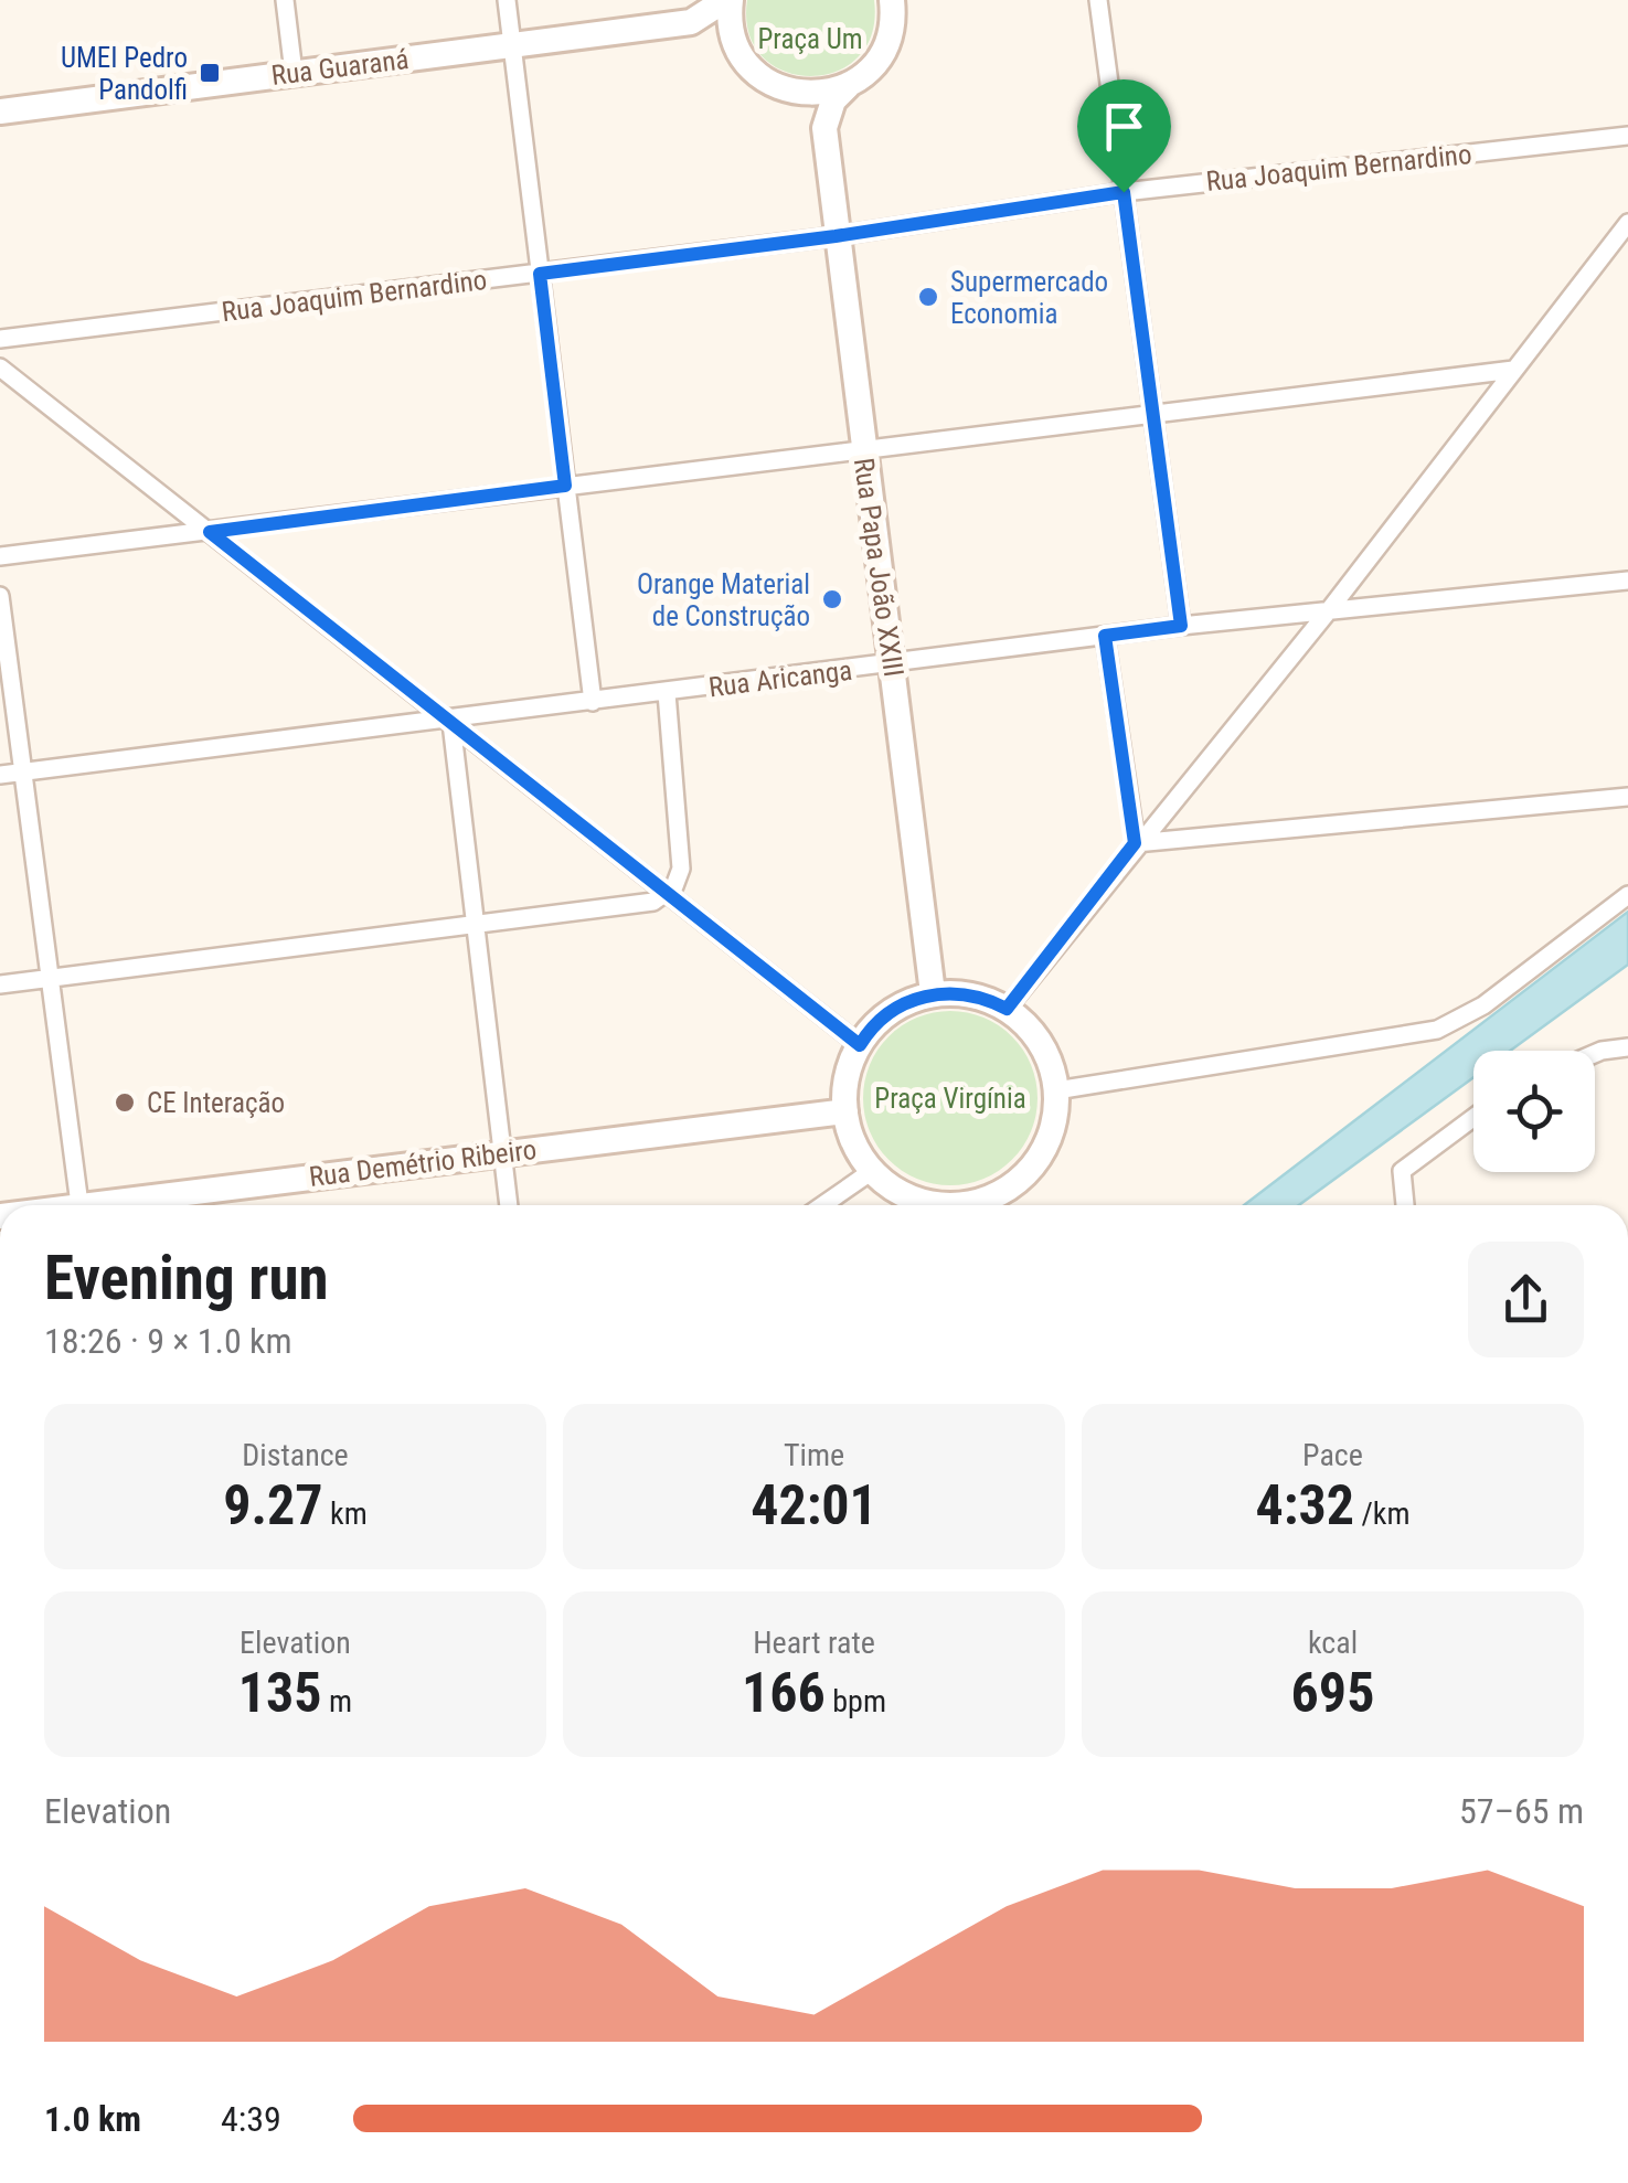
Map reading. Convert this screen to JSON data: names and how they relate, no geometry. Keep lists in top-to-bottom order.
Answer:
{
  "streets": {
    "street": [
      "Rua Guaraná",
      "Rua Joaquim Bernardino",
      "Rua Papa João XXIII",
      "Rua Aricanga",
      "Rua Demétrio Ribeiro"
    ]
  },
  "crossings": [
    ["Rua Joaquim Bernardino", "Rua Papa João XXIII"],
    ["Rua Papa João XXIII", "Rua Aricanga"]
  ],
  "parks": ["Praça Um", "Praça Virgínia"],
  "places": {
    "transit": ["UMEI Pedro Pandolfi"],
    "other": ["Supermercado Economia", "Orange Material de Construção", "CE Interação"]
  },
  "page": {
    "heading": ["Evening run", "18:26 · 9 × 1.0 km"],
    "stats": [
      ["Distance", "9.27 km"],
      ["Time", "42:01"],
      ["Pace", "4:32 /km"],
      ["Elevation", "135 m"],
      ["Heart rate", "166 bpm"],
      ["kcal", "695"]
    ],
    "chart": ["Elevation", "57–65 m"],
    "list": [
      {
        "name": "1.0 km",
        "note": "4:39"
      }
    ]
  }
}
